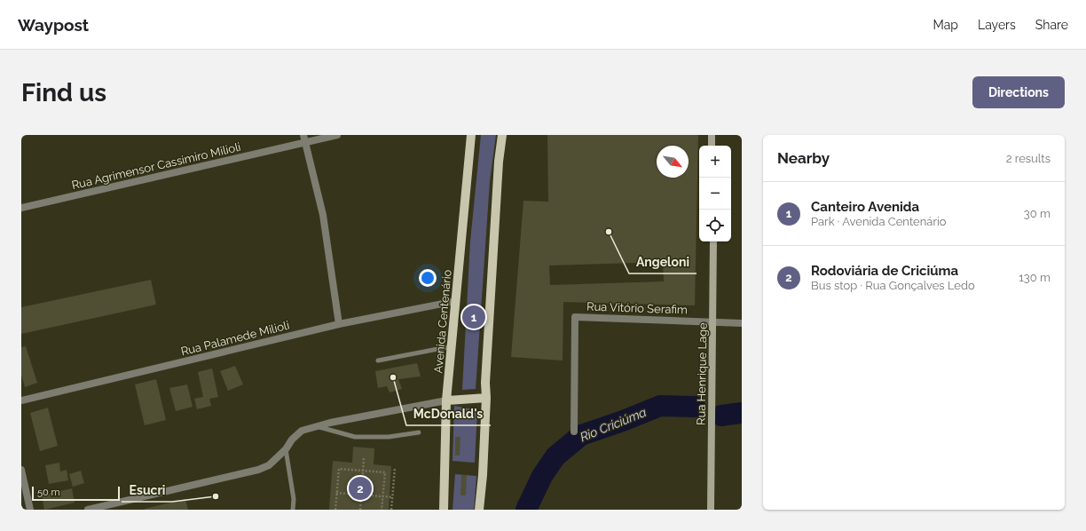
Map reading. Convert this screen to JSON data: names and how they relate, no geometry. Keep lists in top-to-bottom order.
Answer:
{
  "streets": {
    "main road": ["Avenida Centenário", "Rua Henrique Lage"],
    "street": ["Rua Agrimensor Cassimiro Milioli", "Rua Vitório Serafim", "Rua Palamede Milioli"]
  },
  "crossings": [
    ["Rua Vitório Serafim", "Rua Henrique Lage"],
    ["Avenida Centenário", "Rua Palamede Milioli"]
  ],
  "water": ["Rio Criciúma"],
  "places": ["Angeloni", "McDonald's", "Esucri"],
  "scale_bar": "50 m",
  "north": "bottom right",
  "page": {
    "header": "Waypost",
    "nav": ["Map", "Layers", "Share"],
    "buttons": "Directions",
    "title": "Find us",
    "heading": ["Nearby", "2 results"],
    "map_buttons": ["+", "−"],
    "list": [
      {
        "mark": "1",
        "name": "Canteiro Avenida",
        "note": "Park · Avenida Centenário",
        "value": "30 m"
      },
      {
        "mark": "2",
        "name": "Rodoviária de Criciúma",
        "note": "Bus stop · Rua Gonçalves Ledo",
        "value": "130 m"
      }
    ],
    "pins": ["1", "2"],
    "scale": "50 m"
  }
}
